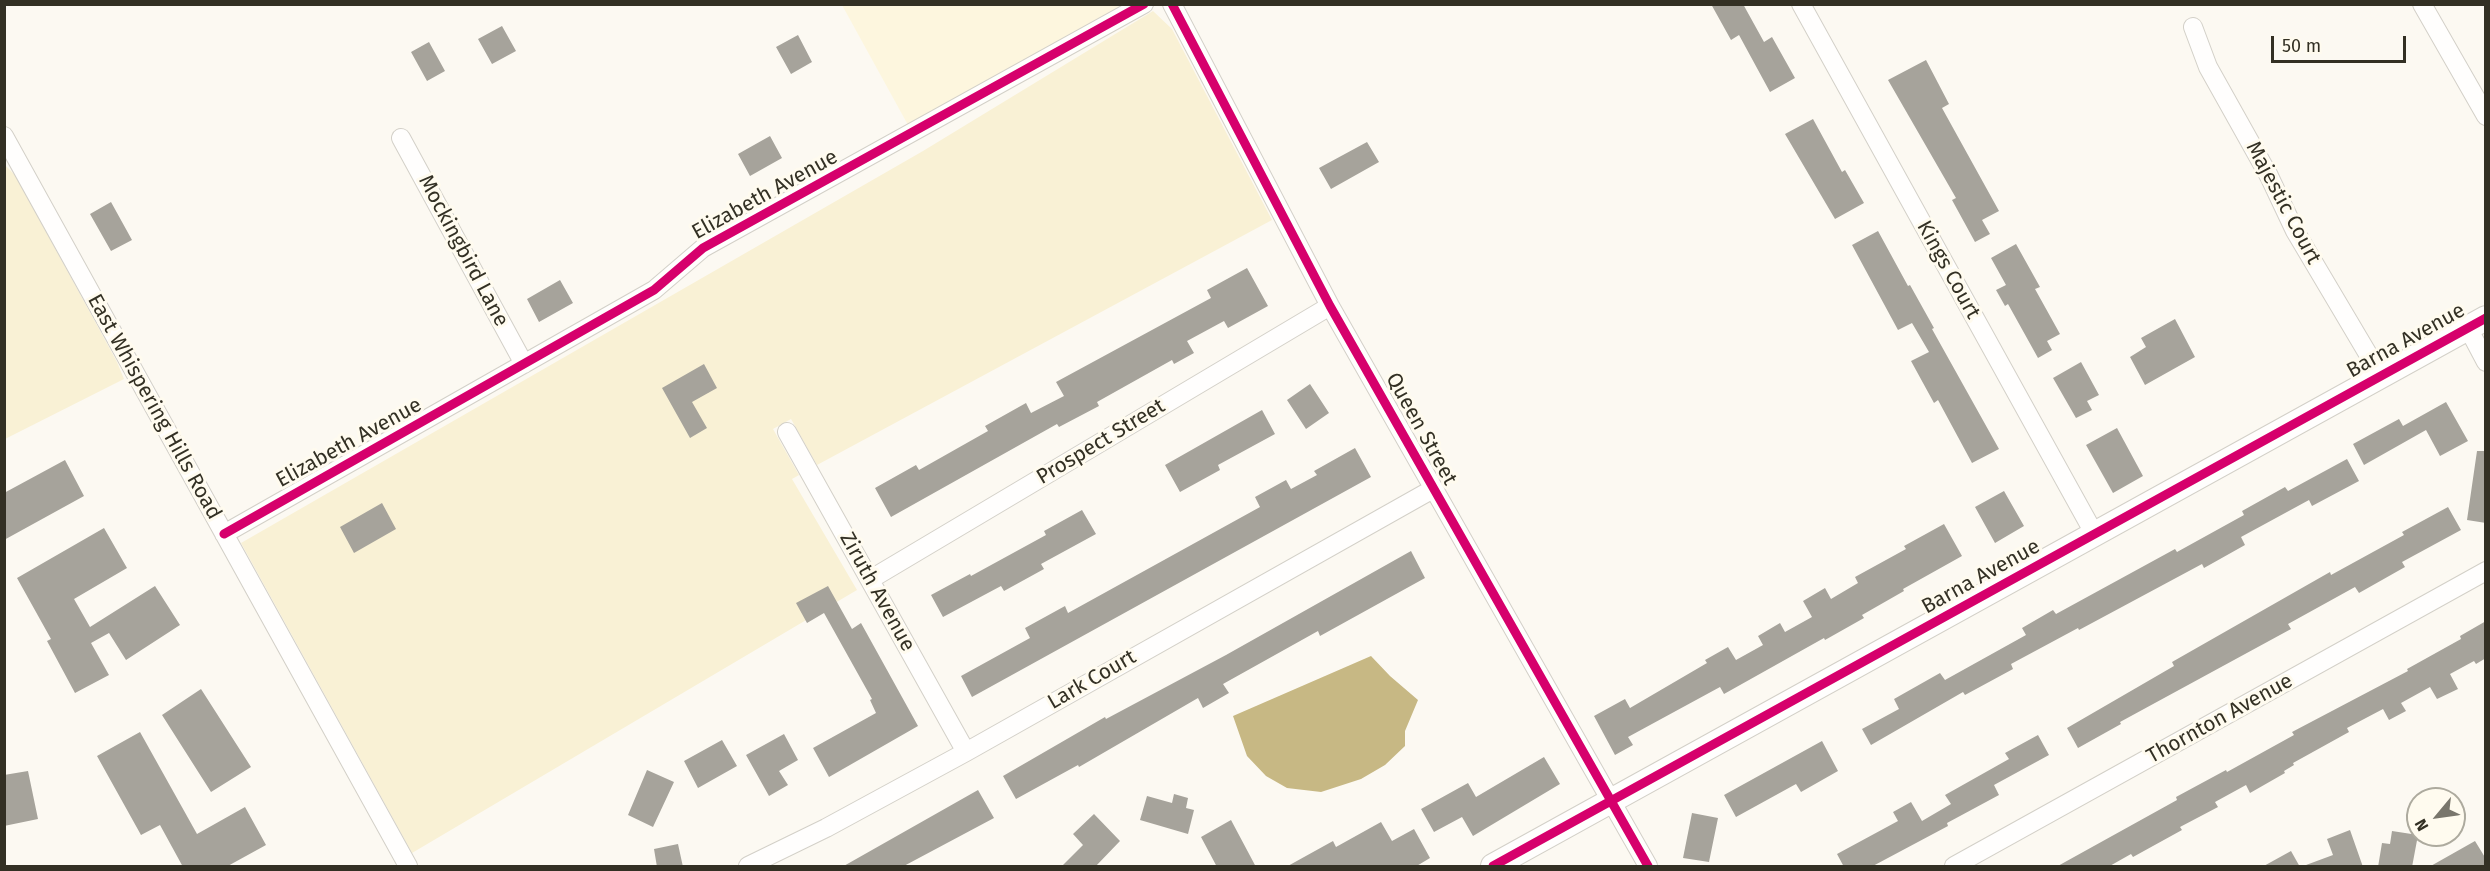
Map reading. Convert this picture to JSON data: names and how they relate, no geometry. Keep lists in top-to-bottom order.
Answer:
{
  "streets": {
    "street": [
      "Elizabeth Avenue",
      "Majestic Court",
      "Mockingbird Lane",
      "Kings Court",
      "Barna Avenue",
      "East Whispering Hills Road",
      "Queen Street",
      "Prospect Street",
      "Ziruth Avenue",
      "Lark Court",
      "Thornton Avenue"
    ]
  },
  "crossings": [
    ["Elizabeth Avenue", "Mockingbird Lane"],
    ["Elizabeth Avenue", "East Whispering Hills Road"],
    ["Majestic Court", "Barna Avenue"],
    ["Kings Court", "Barna Avenue"],
    ["Barna Avenue", "Queen Street"],
    ["Queen Street", "Prospect Street"],
    ["Queen Street", "Lark Court"],
    ["Prospect Street", "Ziruth Avenue"],
    ["Ziruth Avenue", "Lark Court"]
  ],
  "scale_bar": "50 m",
  "north": "bottom left"
}
